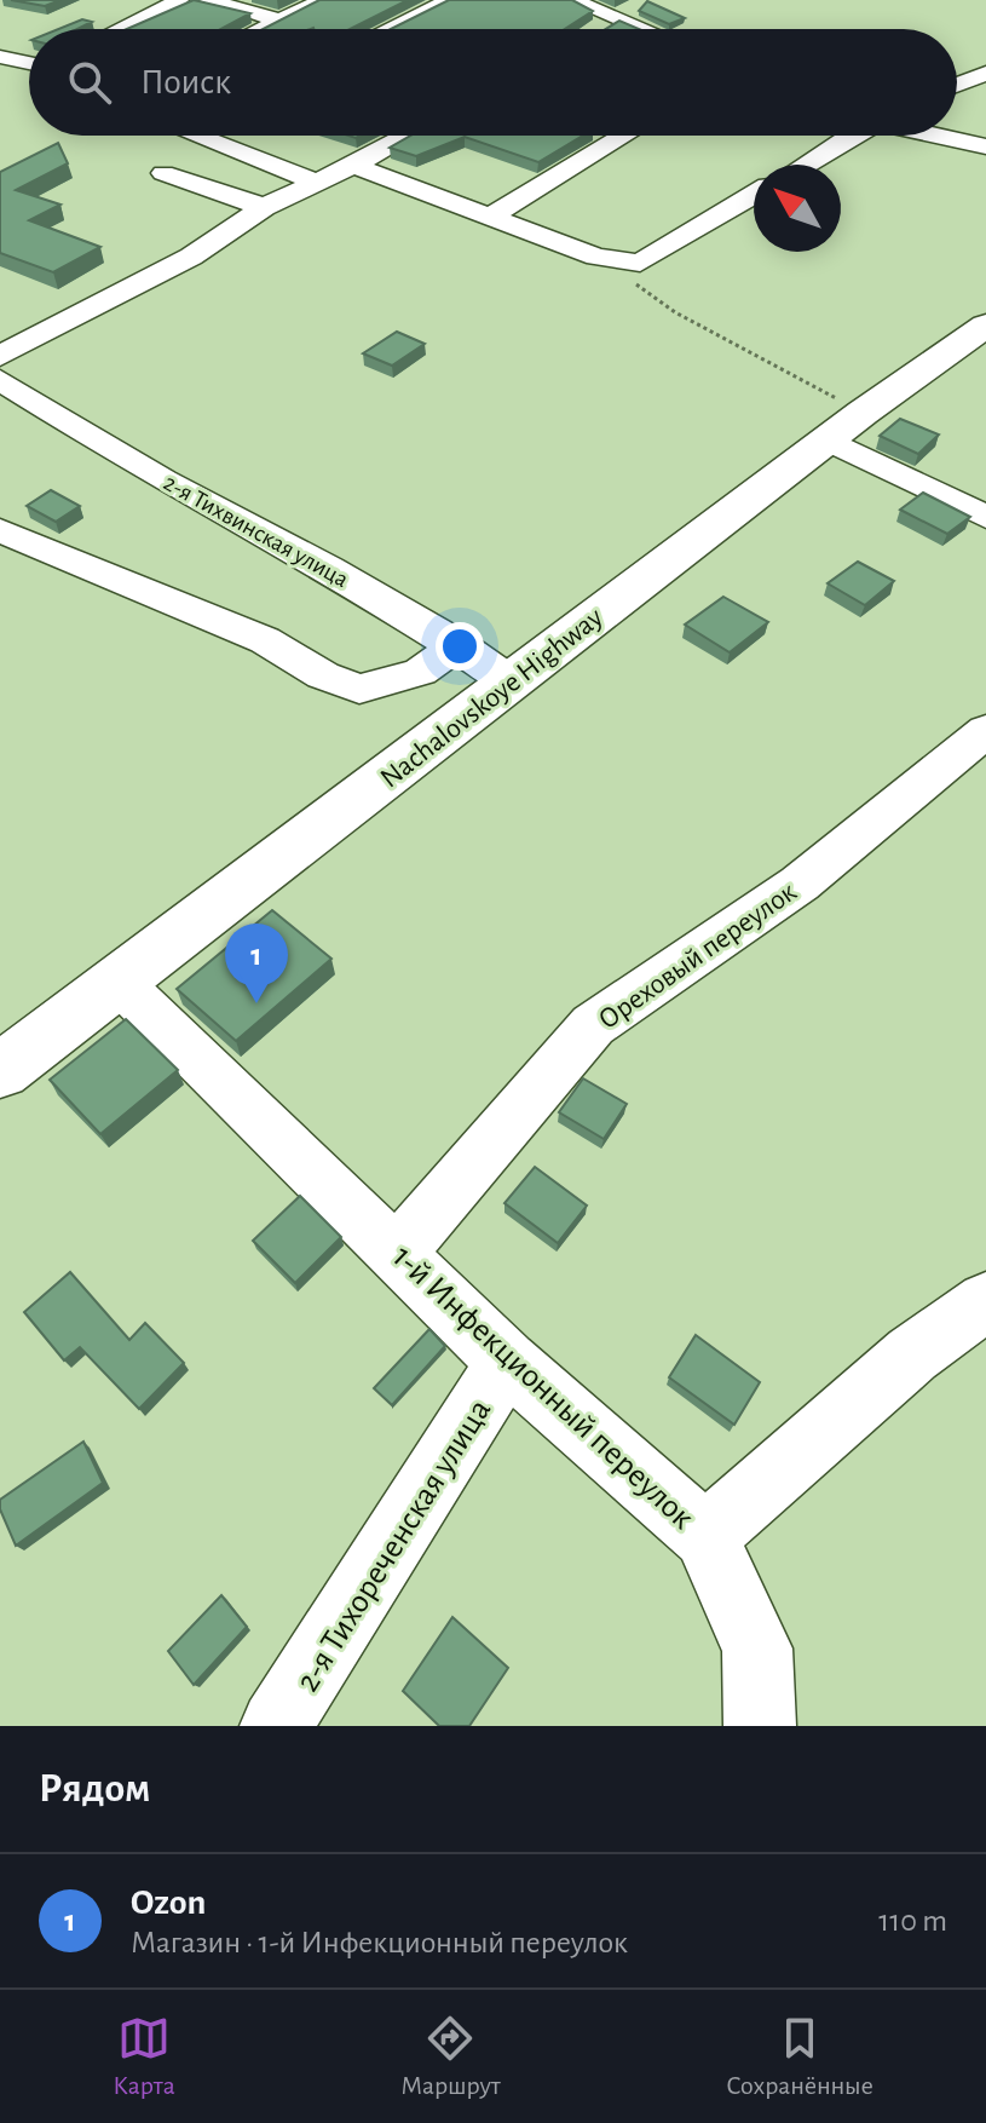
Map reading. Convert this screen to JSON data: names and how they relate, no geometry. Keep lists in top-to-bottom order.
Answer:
{
  "streets": {
    "main road": ["Nachalovskoye Highway"],
    "street": [
      "2-я Тихвинская улица",
      "Ореховый переулок",
      "1-й Инфекционный переулок",
      "2-я Тихореченская улица"
    ]
  },
  "crossings": [
    ["2-я Тихвинская улица", "Nachalovskoye Highway"],
    ["Nachalovskoye Highway", "1-й Инфекционный переулок"],
    ["Ореховый переулок", "1-й Инфекционный переулок"],
    ["1-й Инфекционный переулок", "2-я Тихореченская улица"]
  ],
  "north": "top left",
  "page": {
    "search": "Поиск",
    "pins": "1",
    "heading": "Рядом",
    "list": [
      {
        "mark": "1",
        "name": "Ozon",
        "note": "Магазин · 1-й Инфекционный переулок",
        "value": "110 m"
      }
    ],
    "nav": ["Карта", "Маршрут", "Сохранённые"]
  }
}
